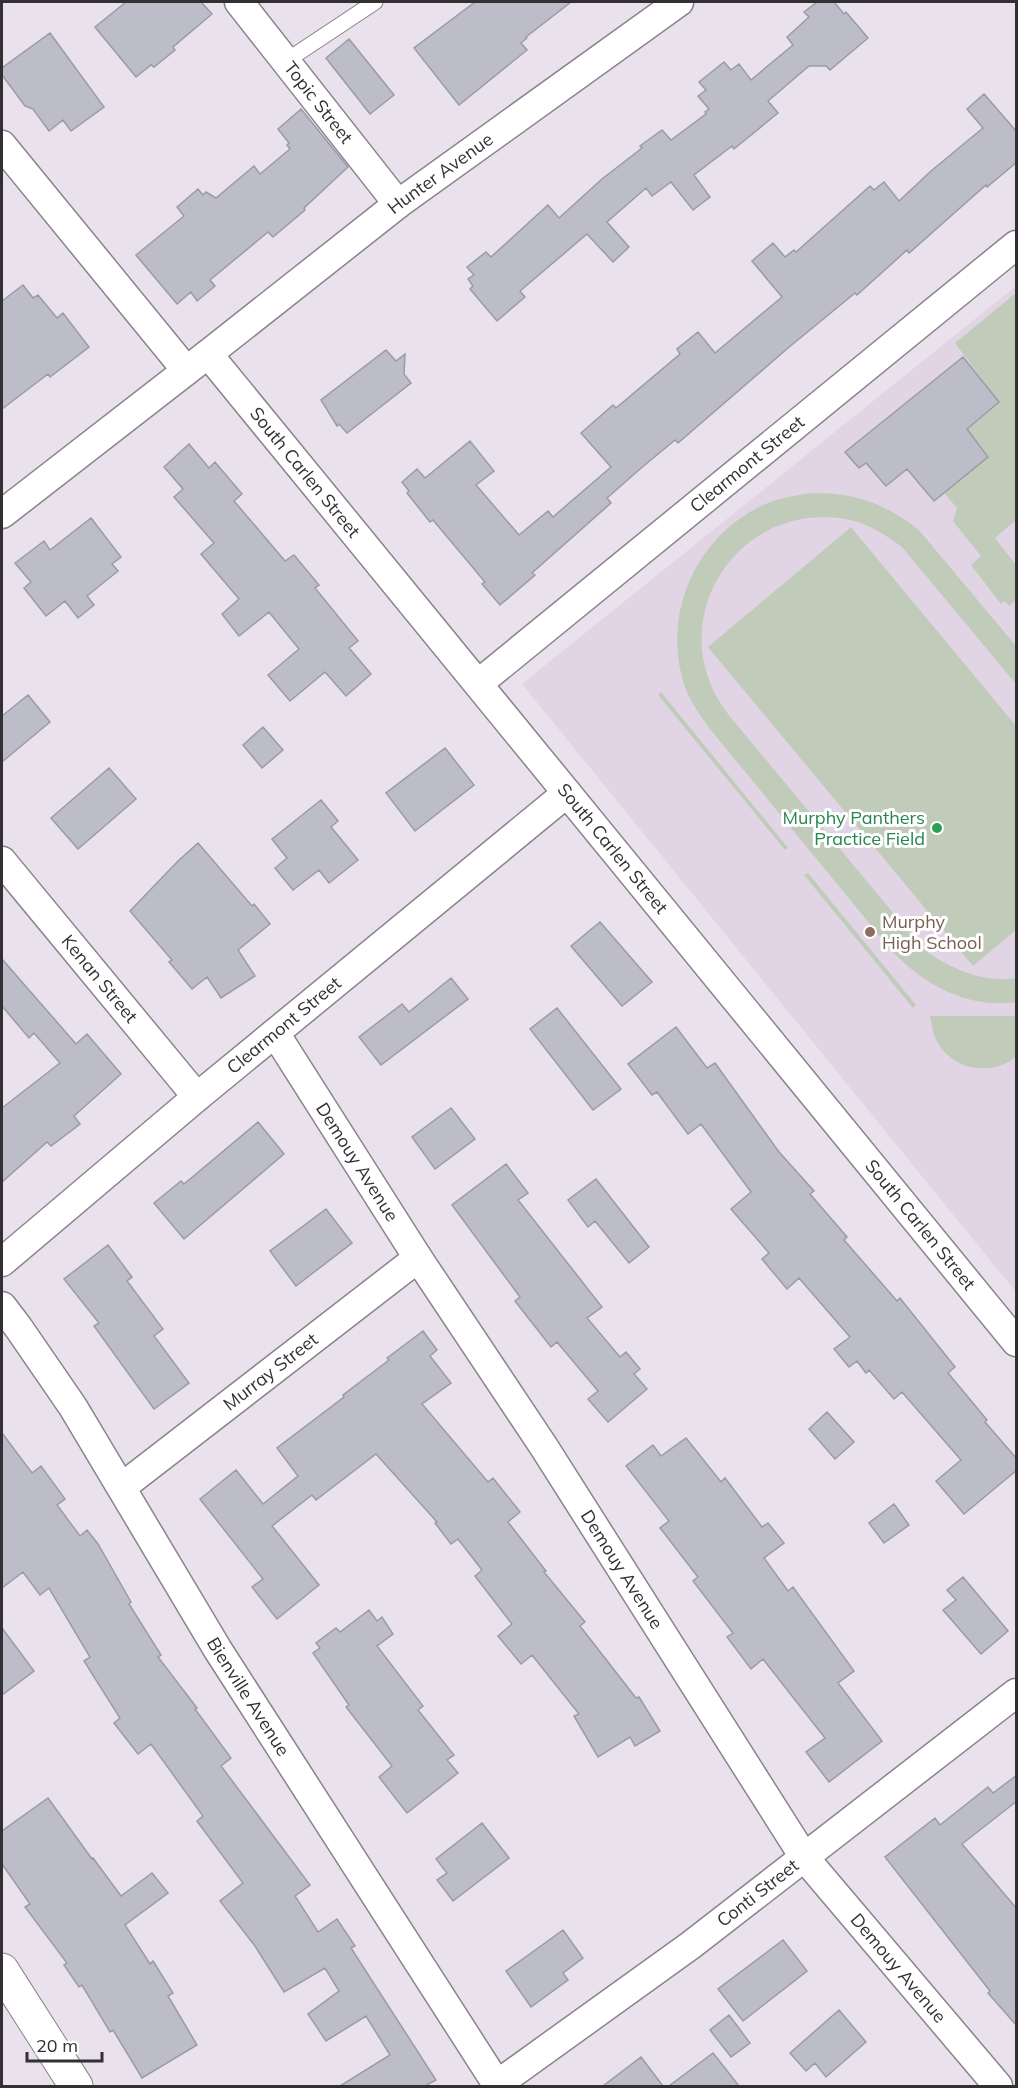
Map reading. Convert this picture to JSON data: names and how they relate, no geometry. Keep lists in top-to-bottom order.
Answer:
{
  "streets": {
    "street": [
      "Topic Street",
      "Hunter Avenue",
      "Clearmont Street",
      "South Carlen Street",
      "Kenan Street",
      "Demouy Avenue",
      "Murray Street",
      "Bienville Avenue",
      "Conti Street"
    ]
  },
  "crossings": [
    ["Topic Street", "Hunter Avenue"],
    ["Hunter Avenue", "South Carlen Street"],
    ["Clearmont Street", "South Carlen Street"],
    ["Clearmont Street", "Kenan Street"],
    ["Clearmont Street", "Demouy Avenue"],
    ["Demouy Avenue", "Murray Street"],
    ["Demouy Avenue", "Conti Street"],
    ["Murray Street", "Bienville Avenue"],
    ["Bienville Avenue", "Conti Street"]
  ],
  "places": ["Murphy Panthers Practice Field", "Murphy High School"],
  "scale_bar": "20 m"
}
